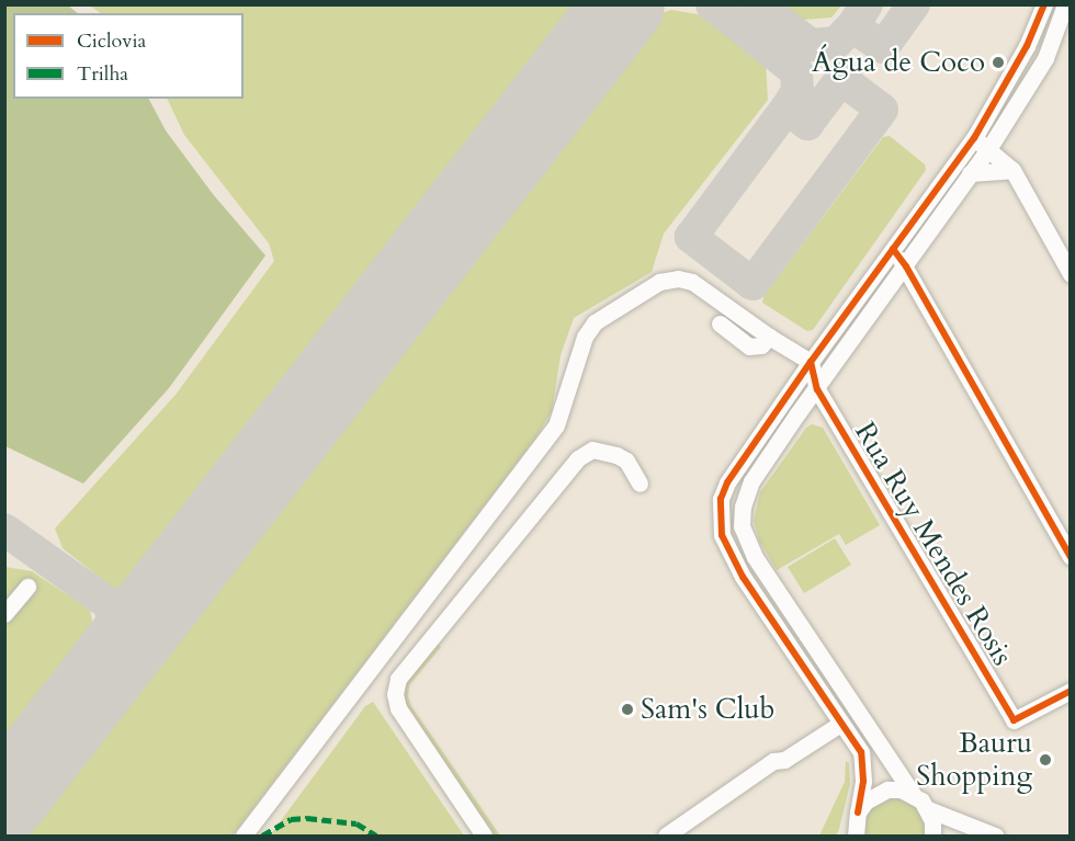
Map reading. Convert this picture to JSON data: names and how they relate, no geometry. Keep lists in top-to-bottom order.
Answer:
{
  "streets": {
    "street": ["Rua Ruy Mendes Rosis"]
  },
  "places": ["Água de Coco", "Sam's Club", "Bauru Shopping"],
  "legend": ["Ciclovia", "Trilha"]
}
